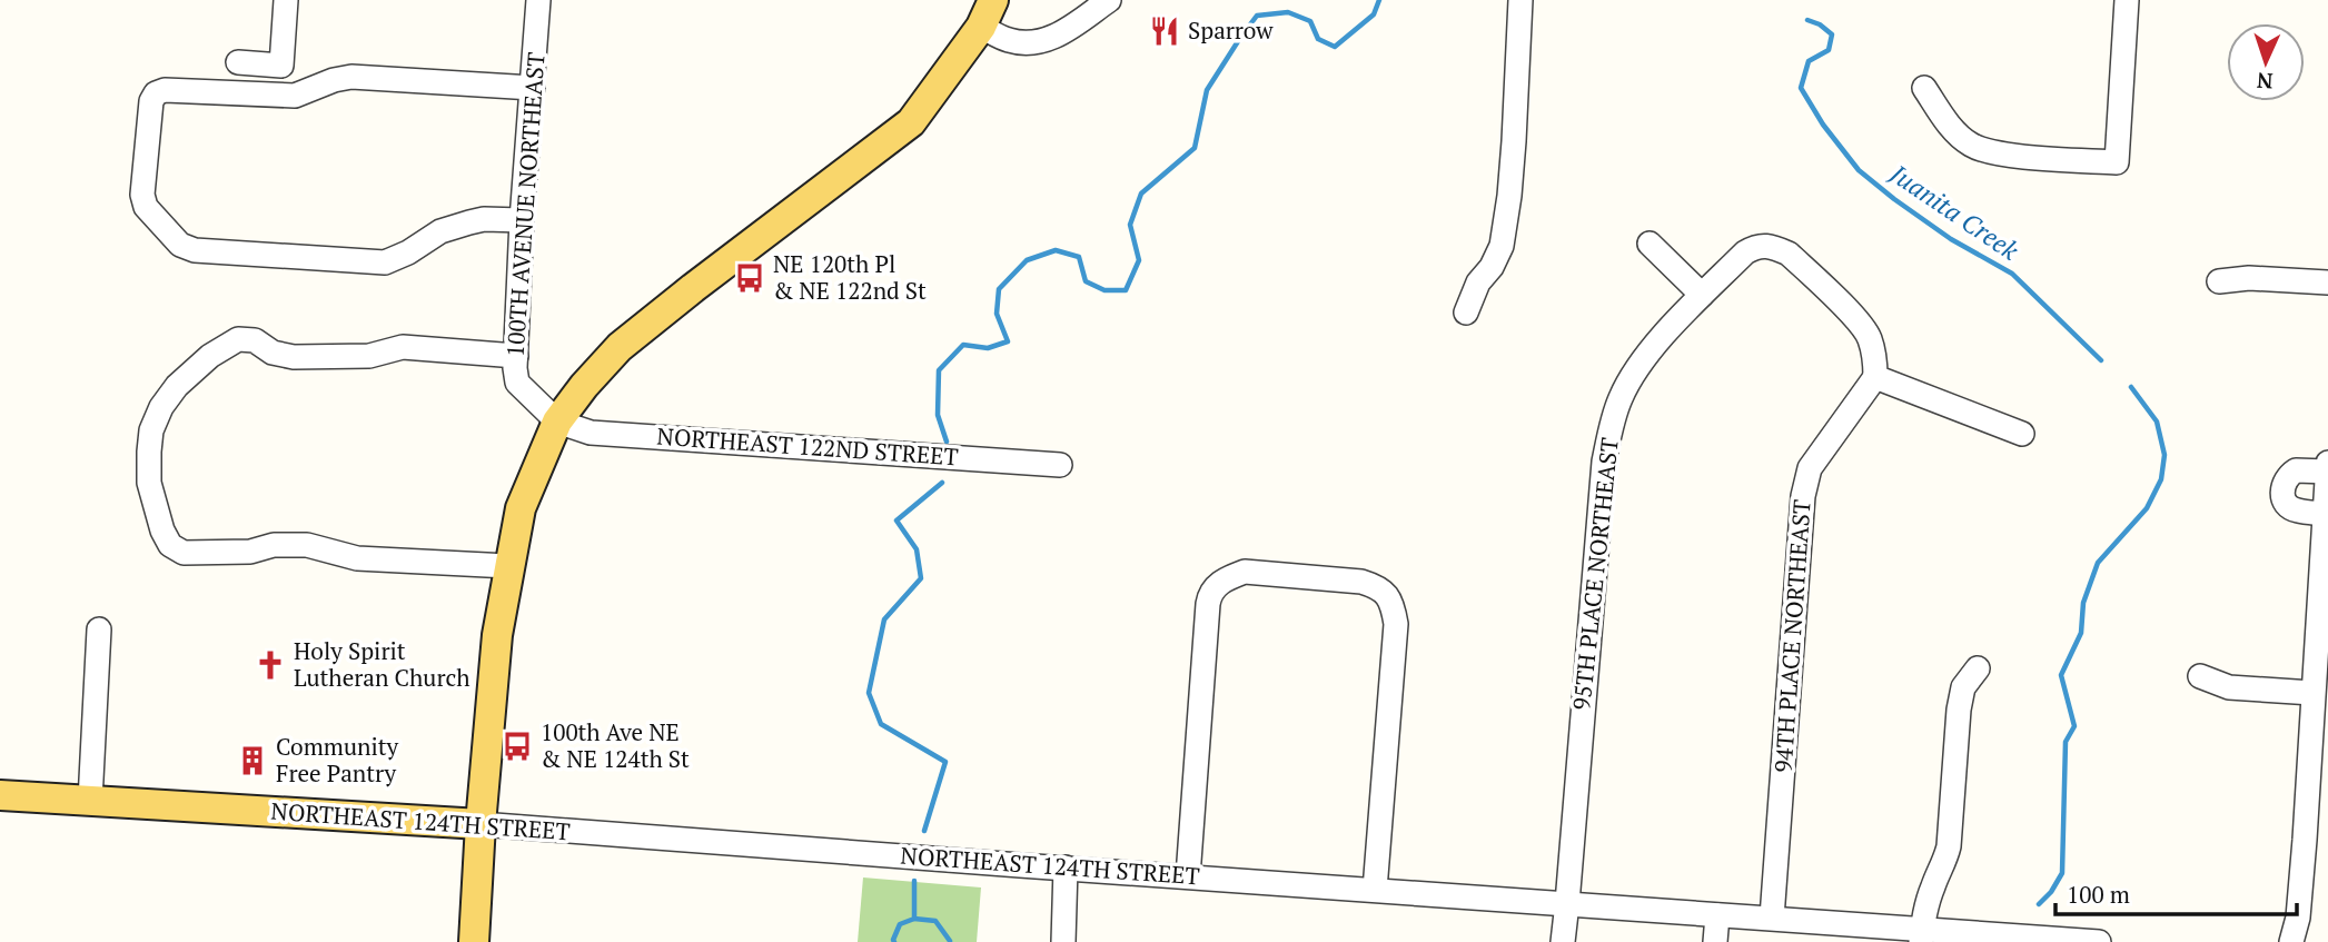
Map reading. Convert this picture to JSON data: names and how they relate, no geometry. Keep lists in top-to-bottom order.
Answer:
{
  "streets": {
    "main road": ["NORTHEAST 124TH STREET"],
    "street": [
      "100TH AVENUE NORTHEAST",
      "NORTHEAST 122ND STREET",
      "95TH PLACE NORTHEAST",
      "94TH PLACE NORTHEAST"
    ]
  },
  "crossings": [
    ["100TH AVENUE NORTHEAST", "NORTHEAST 122ND STREET"],
    ["95TH PLACE NORTHEAST", "94TH PLACE NORTHEAST"],
    ["95TH PLACE NORTHEAST", "NORTHEAST 124TH STREET"],
    ["94TH PLACE NORTHEAST", "NORTHEAST 124TH STREET"]
  ],
  "water": ["Juanita Creek"],
  "places": {
    "restaurant": ["Sparrow"],
    "bus stop": ["NE 120th Pl & NE 122nd St", "100th Ave NE & NE 124th St"],
    "church": ["Holy Spirit Lutheran Church"],
    "building": ["Community Free Pantry"]
  },
  "scale_bar": "100 m",
  "north": "bottom"
}
